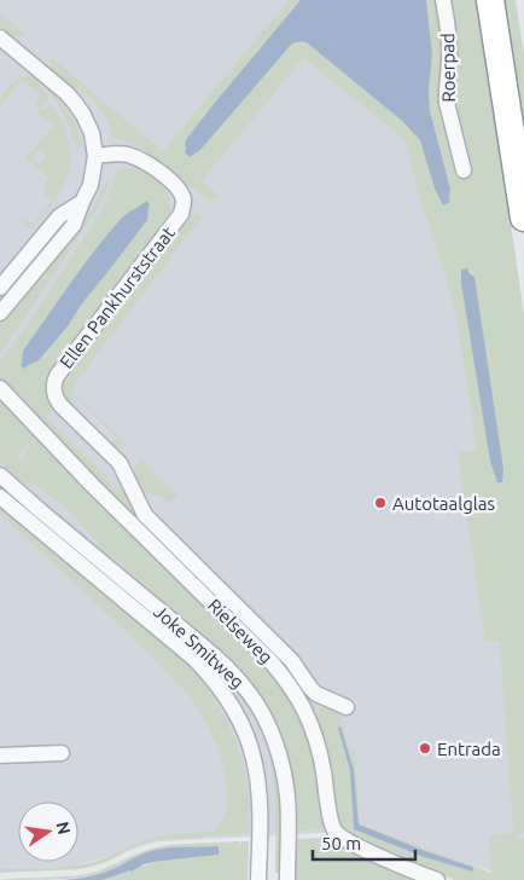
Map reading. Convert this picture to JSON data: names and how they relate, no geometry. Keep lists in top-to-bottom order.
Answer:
{
  "streets": {
    "street": [
      "Roerpad",
      "Ellen Pankhurststraat",
      "Rielseweg",
      "Joke Smitweg"
    ]
  },
  "places": ["Autotaalglas", "Entrada"],
  "scale_bar": "50 m",
  "north": "right"
}
